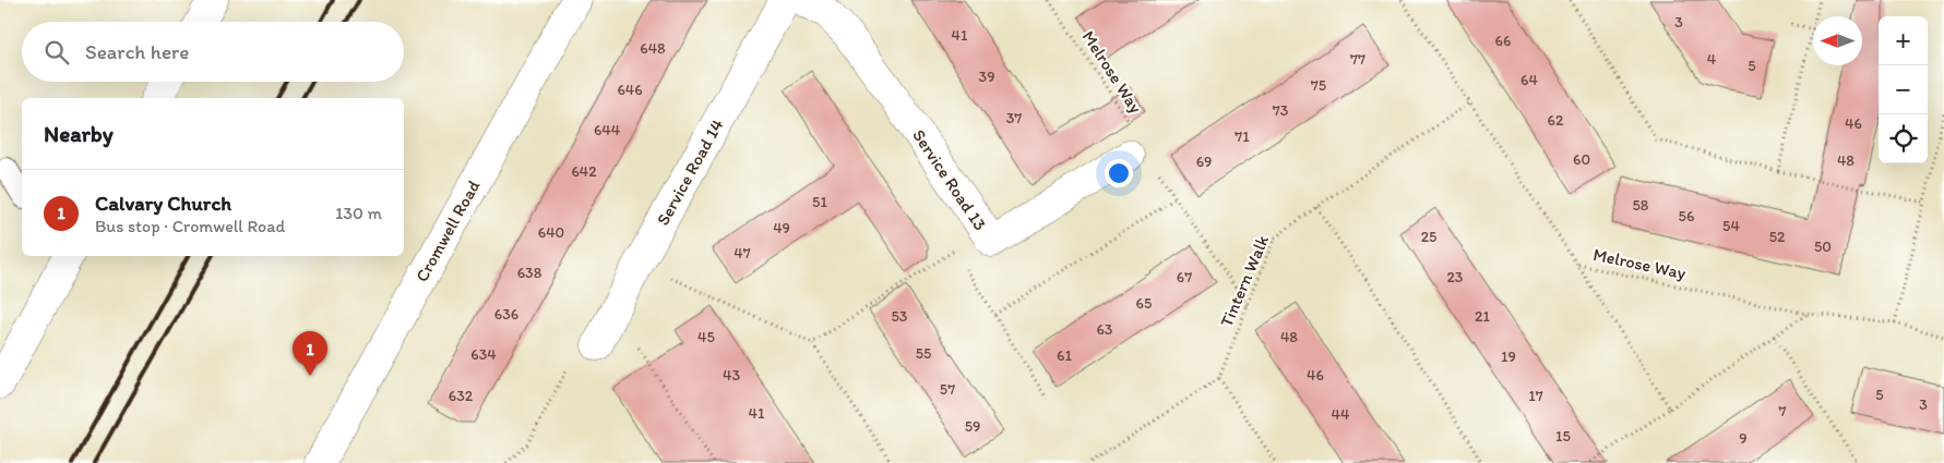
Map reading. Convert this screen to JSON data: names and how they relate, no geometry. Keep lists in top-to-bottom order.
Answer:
{
  "streets": {
    "street": ["Service Road 14", "Service Road 13", "Cromwell Road"],
    "path": ["Melrose Way", "Tintern Walk"]
  },
  "crossings": [
    ["Melrose Way", "Tintern Walk"]
  ],
  "house_numbers": [
    "3",
    "41",
    "66",
    "648",
    "77",
    "4",
    "5",
    "39",
    "64",
    "75",
    "646",
    "73",
    "37",
    "62",
    "46",
    "644",
    "71",
    "60",
    "48",
    "69",
    "642",
    "51",
    "58",
    "56",
    "54",
    "49",
    "640",
    "25",
    "52",
    "50",
    "47",
    "638",
    "67",
    "23",
    "65",
    "636",
    "53",
    "21",
    "63",
    "45",
    "48",
    "55",
    "634",
    "61",
    "19",
    "43",
    "46",
    "57",
    "5",
    "632",
    "17",
    "3",
    "7",
    "41",
    "44",
    "59",
    "15",
    "9"
  ],
  "north": "left",
  "page": {
    "map_buttons": ["+", "−"],
    "search": "Search here",
    "heading": "Nearby",
    "list": [
      {
        "mark": "1",
        "name": "Calvary Church",
        "note": "Bus stop · Cromwell Road",
        "value": "130 m"
      }
    ],
    "pins": "1"
  }
}
